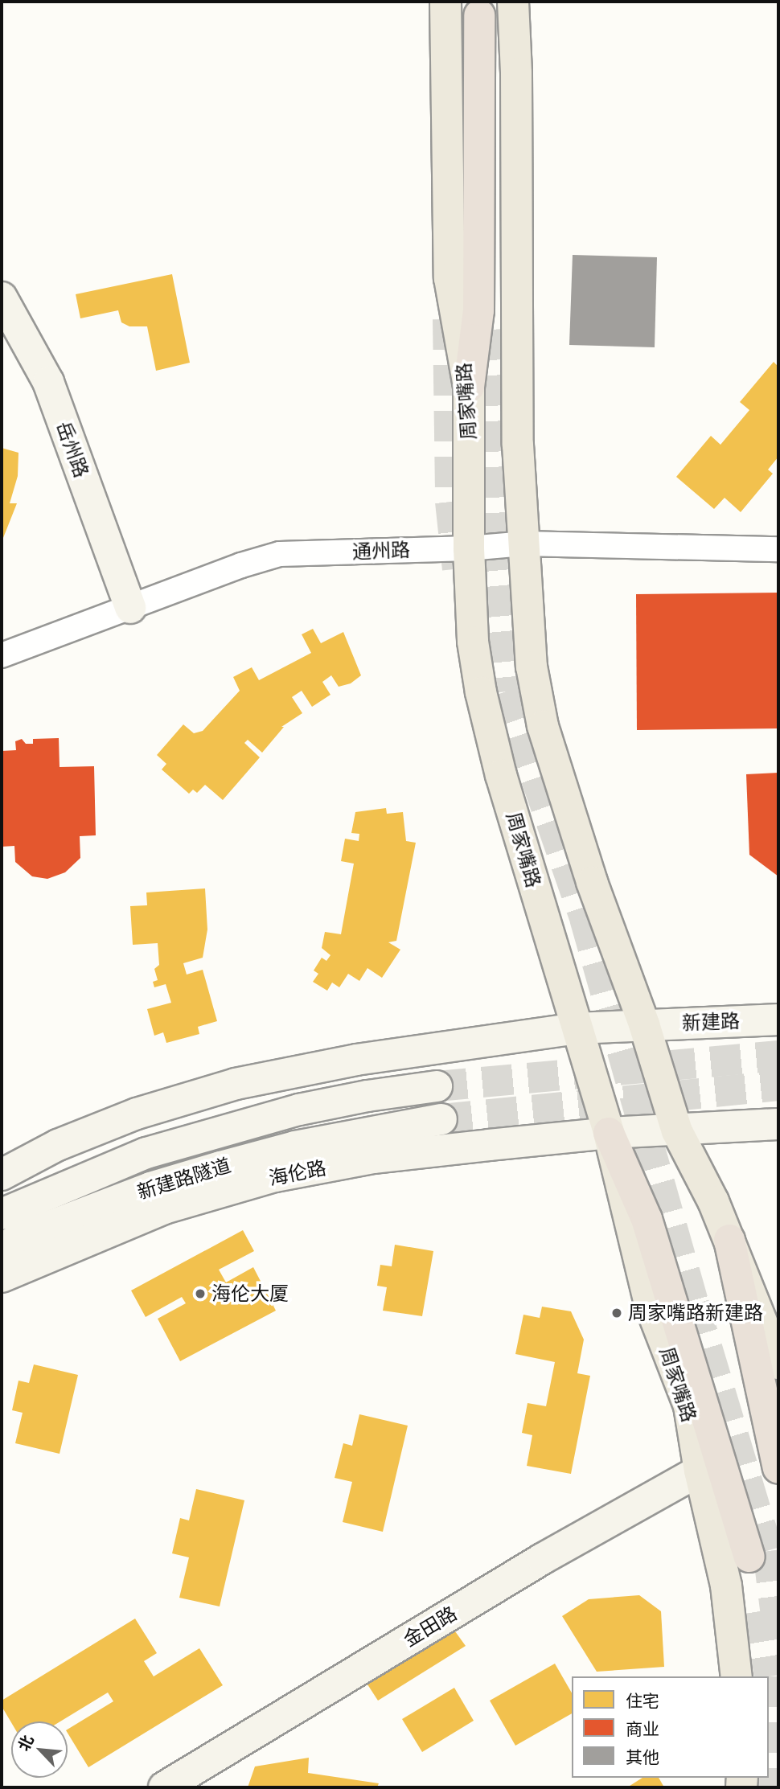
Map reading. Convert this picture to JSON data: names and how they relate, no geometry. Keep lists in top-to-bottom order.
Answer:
{
  "streets": {
    "main road": [
      "周家嘴路",
      "岳州路",
      "新建路",
      "海伦路",
      "新建路隧道",
      "金田路"
    ],
    "street": ["通州路"]
  },
  "crossings": [
    ["周家嘴路", "通州路"],
    ["周家嘴路", "新建路"],
    ["周家嘴路", "海伦路"],
    ["周家嘴路", "金田路"],
    ["岳州路", "通州路"]
  ],
  "places": ["海伦大厦", "周家嘴路新建路"],
  "legend": ["住宅", "商业", "其他"],
  "north": "top left"
}
